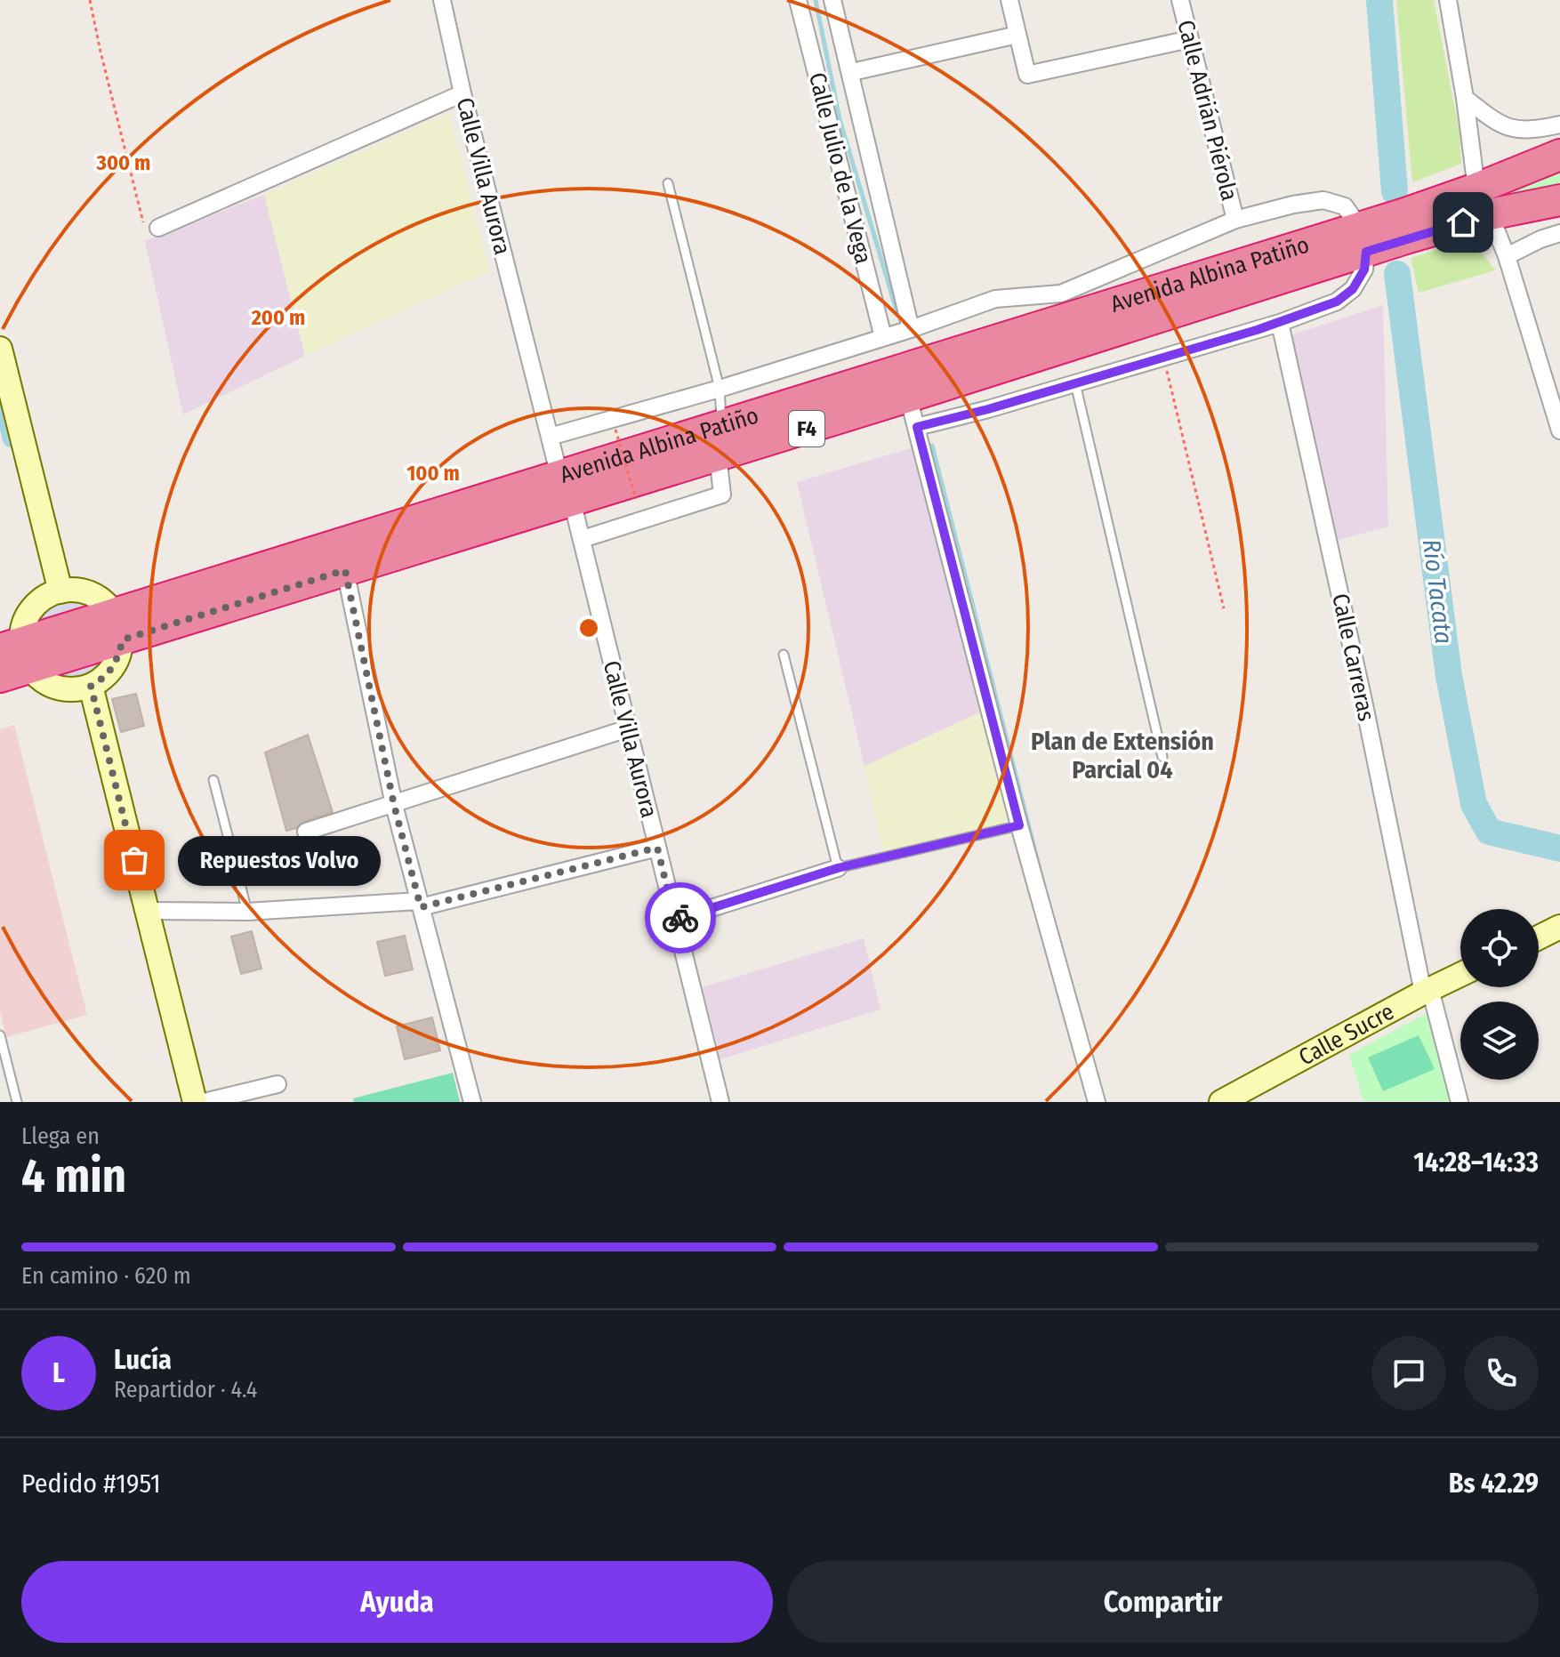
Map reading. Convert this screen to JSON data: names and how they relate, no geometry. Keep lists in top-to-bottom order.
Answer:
{
  "streets": {
    "highway": ["Avenida Albina Patiño", "F4"],
    "main road": ["Calle Sucre"],
    "street": [
      "Calle Adrián Piérola",
      "Calle Julio de la Vega",
      "Calle Villa Aurora",
      "Calle Carreras"
    ]
  },
  "crossings": [
    ["Calle Villa Aurora", "Avenida Albina Patiño"],
    ["Calle Carreras", "Calle Sucre"]
  ],
  "districts": ["Plan de Extensión Parcial 04"],
  "water": ["Río Tacata"],
  "places": ["Repuestos Volvo"],
  "page": {
    "bubble": "Repuestos Volvo",
    "heading": ["4 min", "Llega en", "14:28–14:33"],
    "panel": [
      "Lucía",
      "Repartidor · 4.4",
      "Pedido #1951",
      "Bs 42.29"
    ],
    "bar": "En camino · 620 m",
    "round": "L",
    "buttons": ["Ayuda", "Compartir"]
  },
  "rings": ["300 m", "200 m", "100 m"]
}
